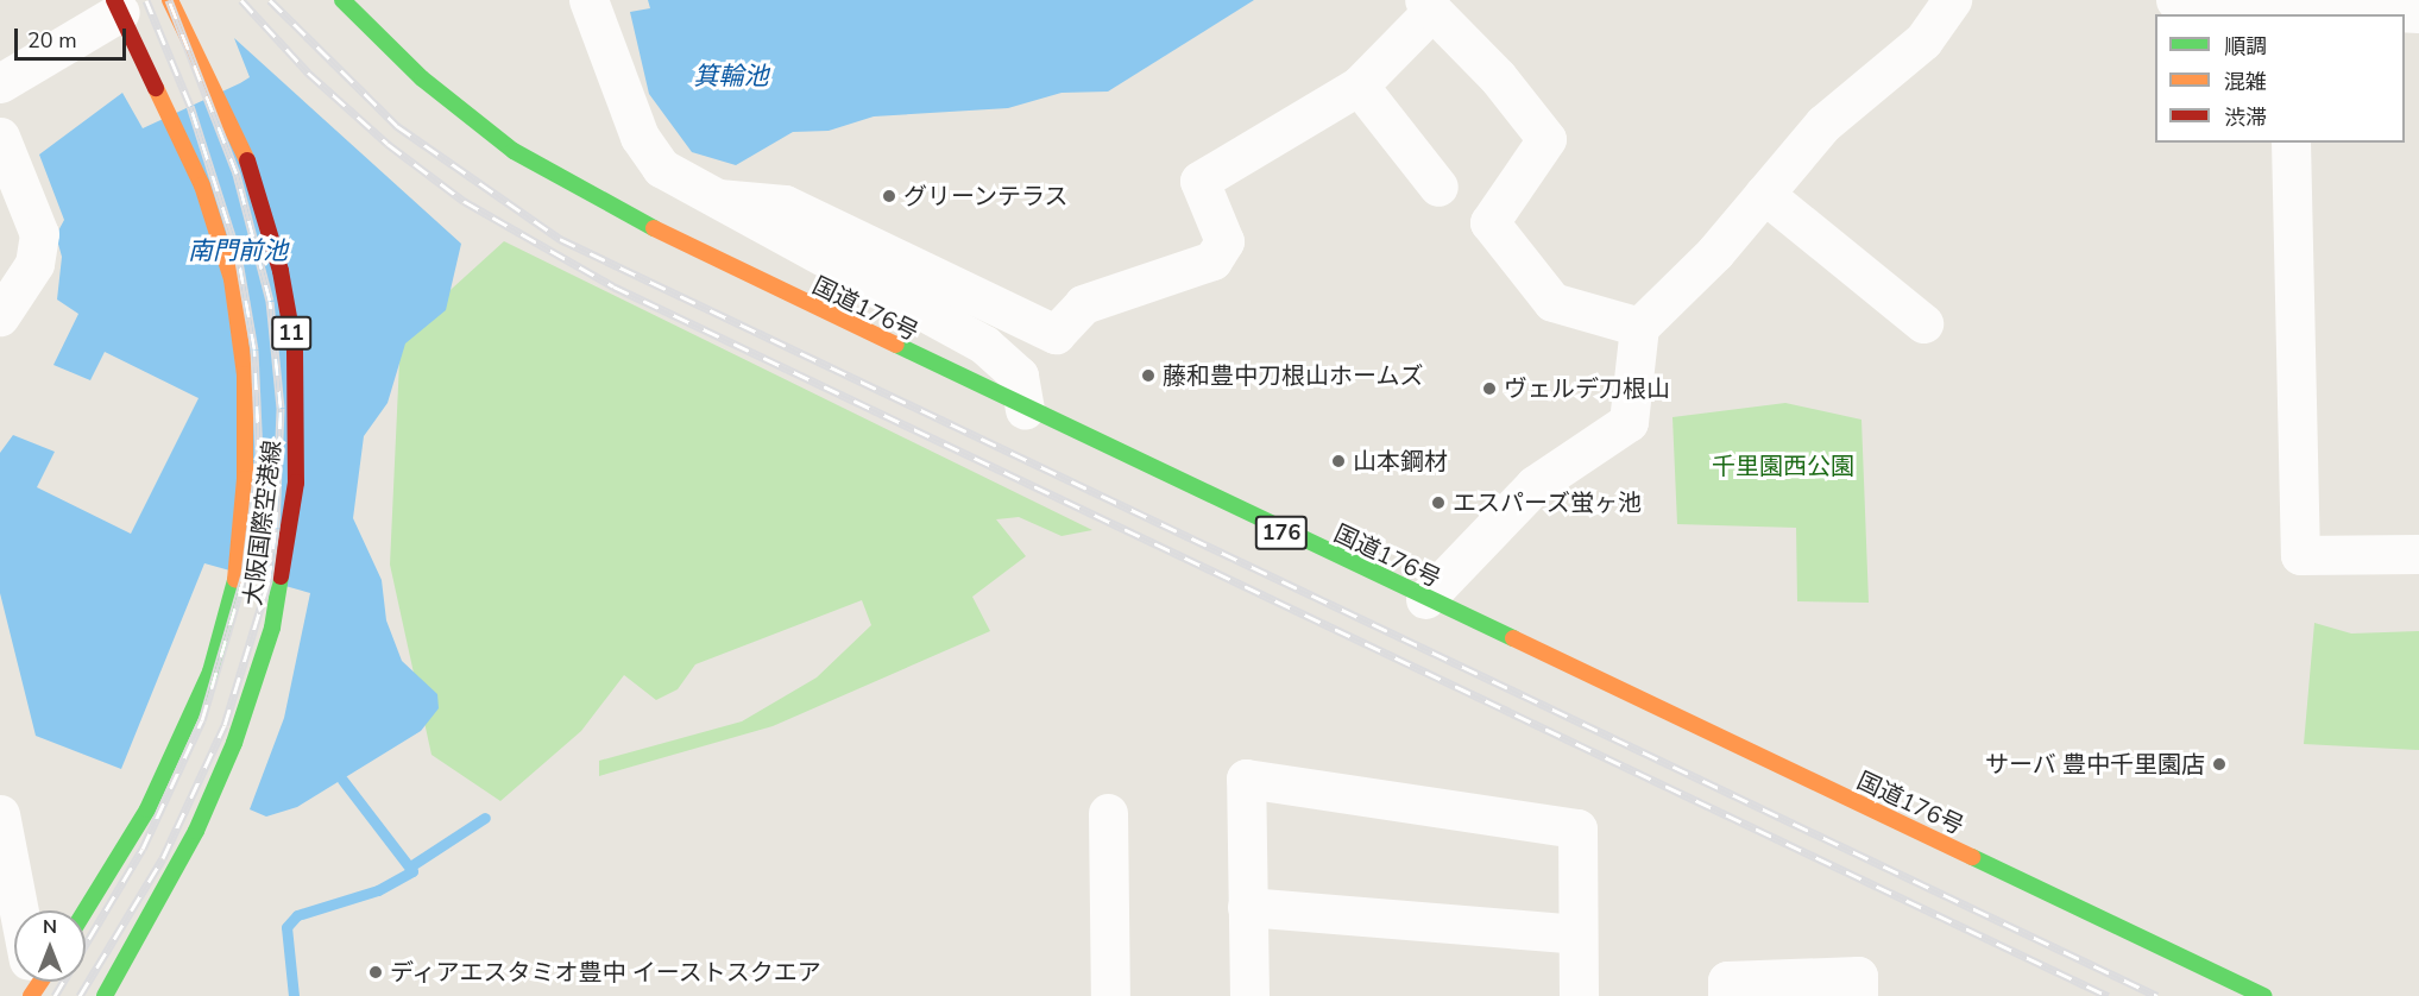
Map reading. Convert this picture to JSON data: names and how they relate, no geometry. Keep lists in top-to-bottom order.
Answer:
{
  "streets": {
    "main road": [
      "国道176号",
      "11",
      "大阪国際空港線",
      "176"
    ]
  },
  "water": ["箕輪池", "南門前池"],
  "parks": ["千里園西公園"],
  "places": [
    "グリーンテラス",
    "藤和豊中刀根山ホームズ",
    "ヴェルデ刀根山",
    "山本鋼材",
    "エスパーズ蛍ヶ池",
    "サーバ 豊中千里園店",
    "ディアエスタミオ豊中 イーストスクエア"
  ],
  "legend": ["順調", "混雑", "渋滞"],
  "scale_bar": "20 m",
  "north": "top"
}
